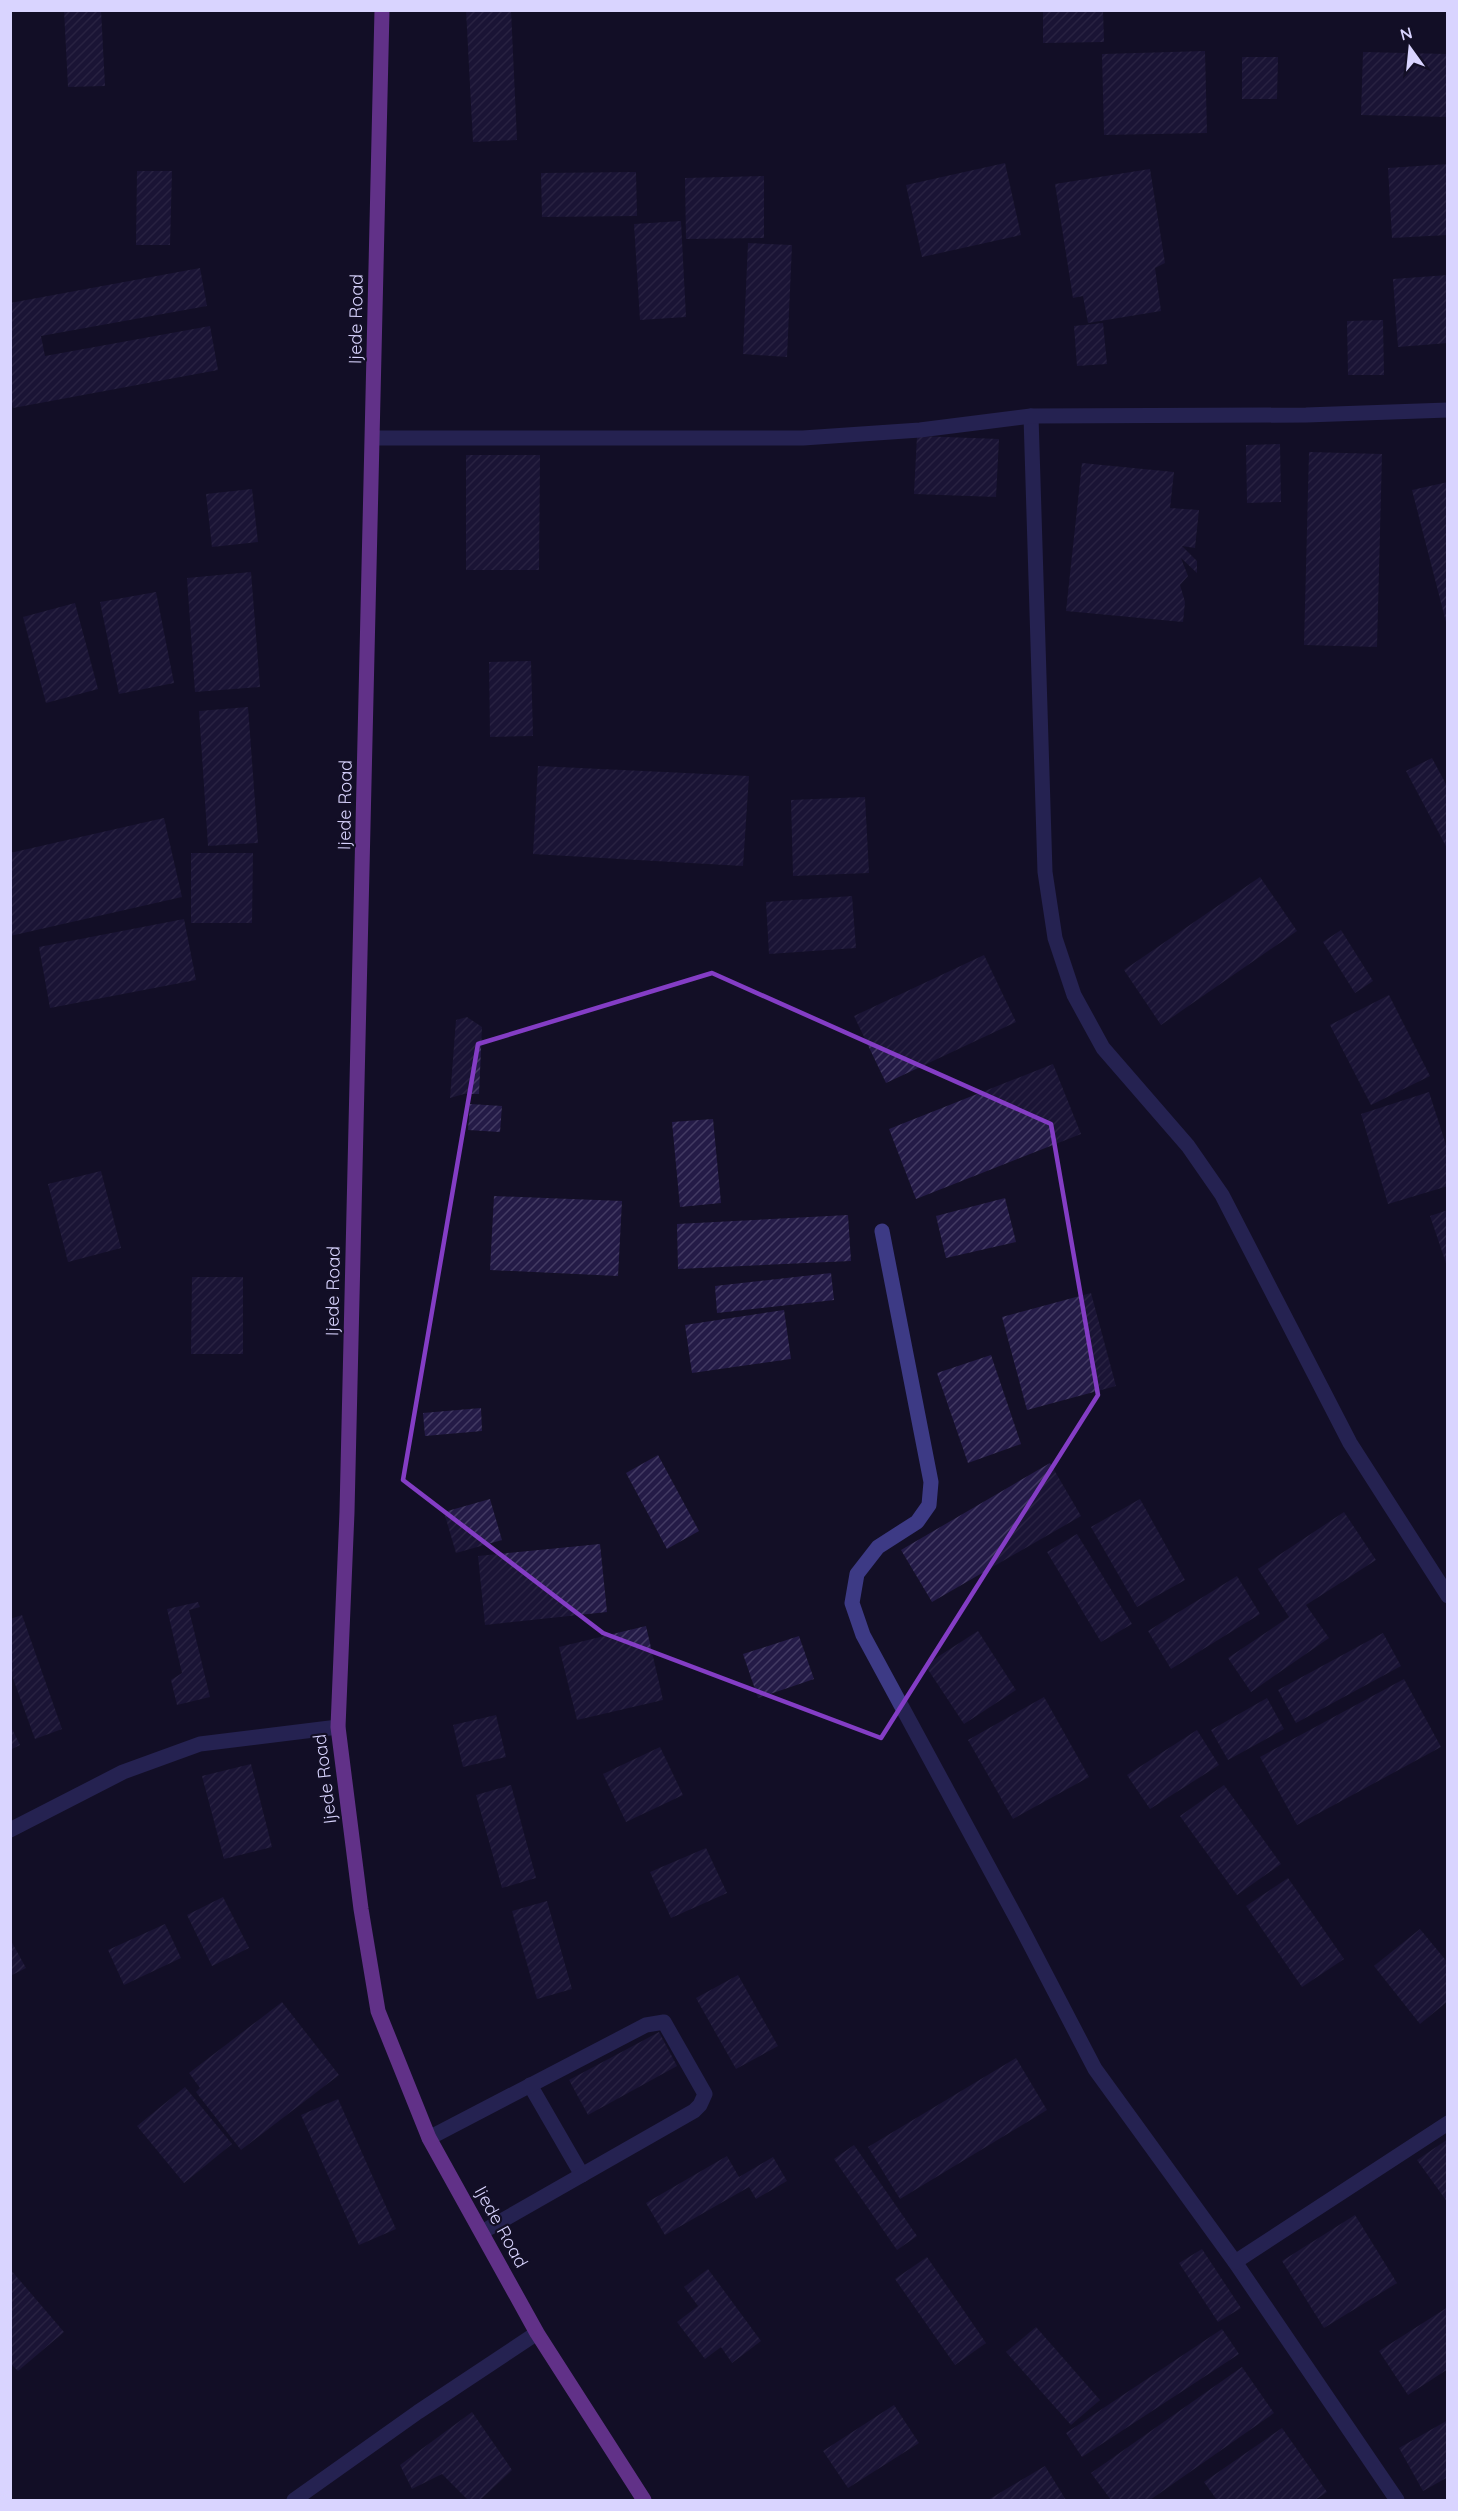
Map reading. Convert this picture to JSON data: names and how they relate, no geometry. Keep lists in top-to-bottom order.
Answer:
{
  "streets": {
    "main road": ["Ijede Road"]
  },
  "north": "top"
}
